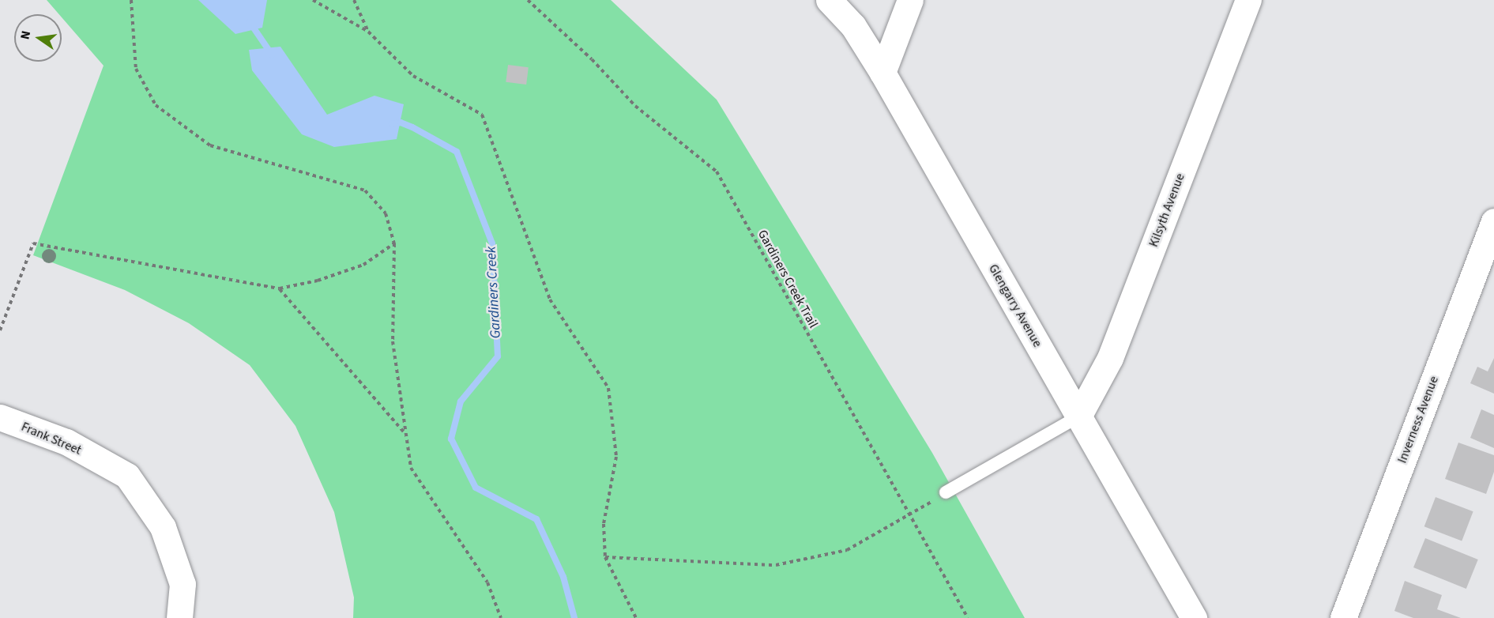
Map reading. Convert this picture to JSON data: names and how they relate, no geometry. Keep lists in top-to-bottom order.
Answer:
{
  "streets": {
    "street": [
      "Kilsyth Avenue",
      "Glengarry Avenue",
      "Inverness Avenue",
      "Frank Street"
    ],
    "path": ["Gardiners Creek Trail"]
  },
  "crossings": [
    ["Kilsyth Avenue", "Glengarry Avenue"]
  ],
  "water": ["Gardiners Creek"],
  "north": "left"
}
